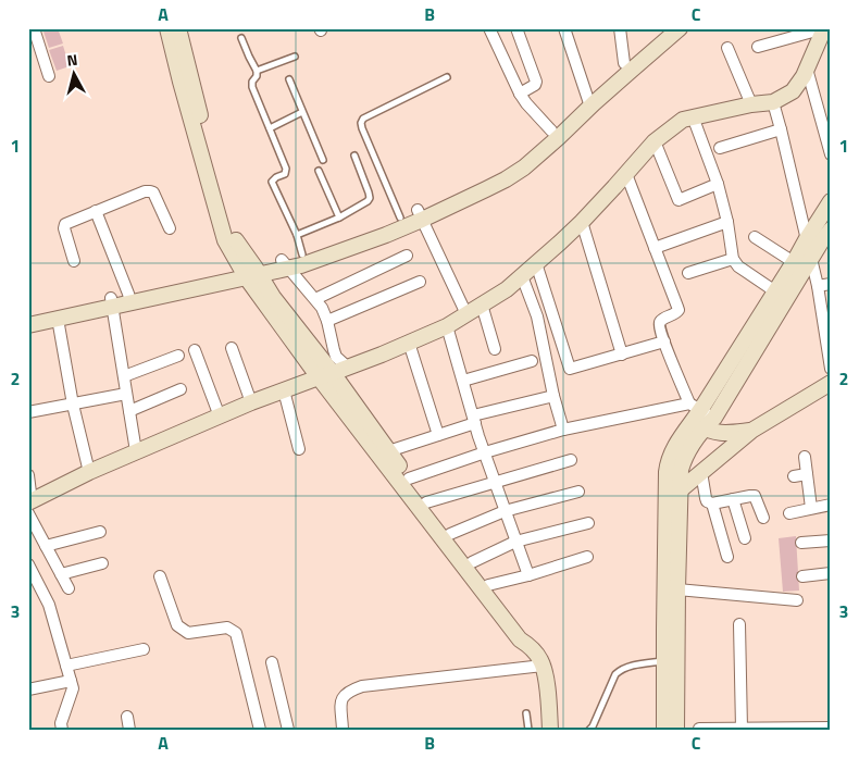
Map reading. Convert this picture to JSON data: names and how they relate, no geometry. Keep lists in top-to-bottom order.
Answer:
{
  "north": "top",
  "grid": {
    "columns": ["A", "B", "C"],
    "rows": ["1", "2", "3"]
  }
}
